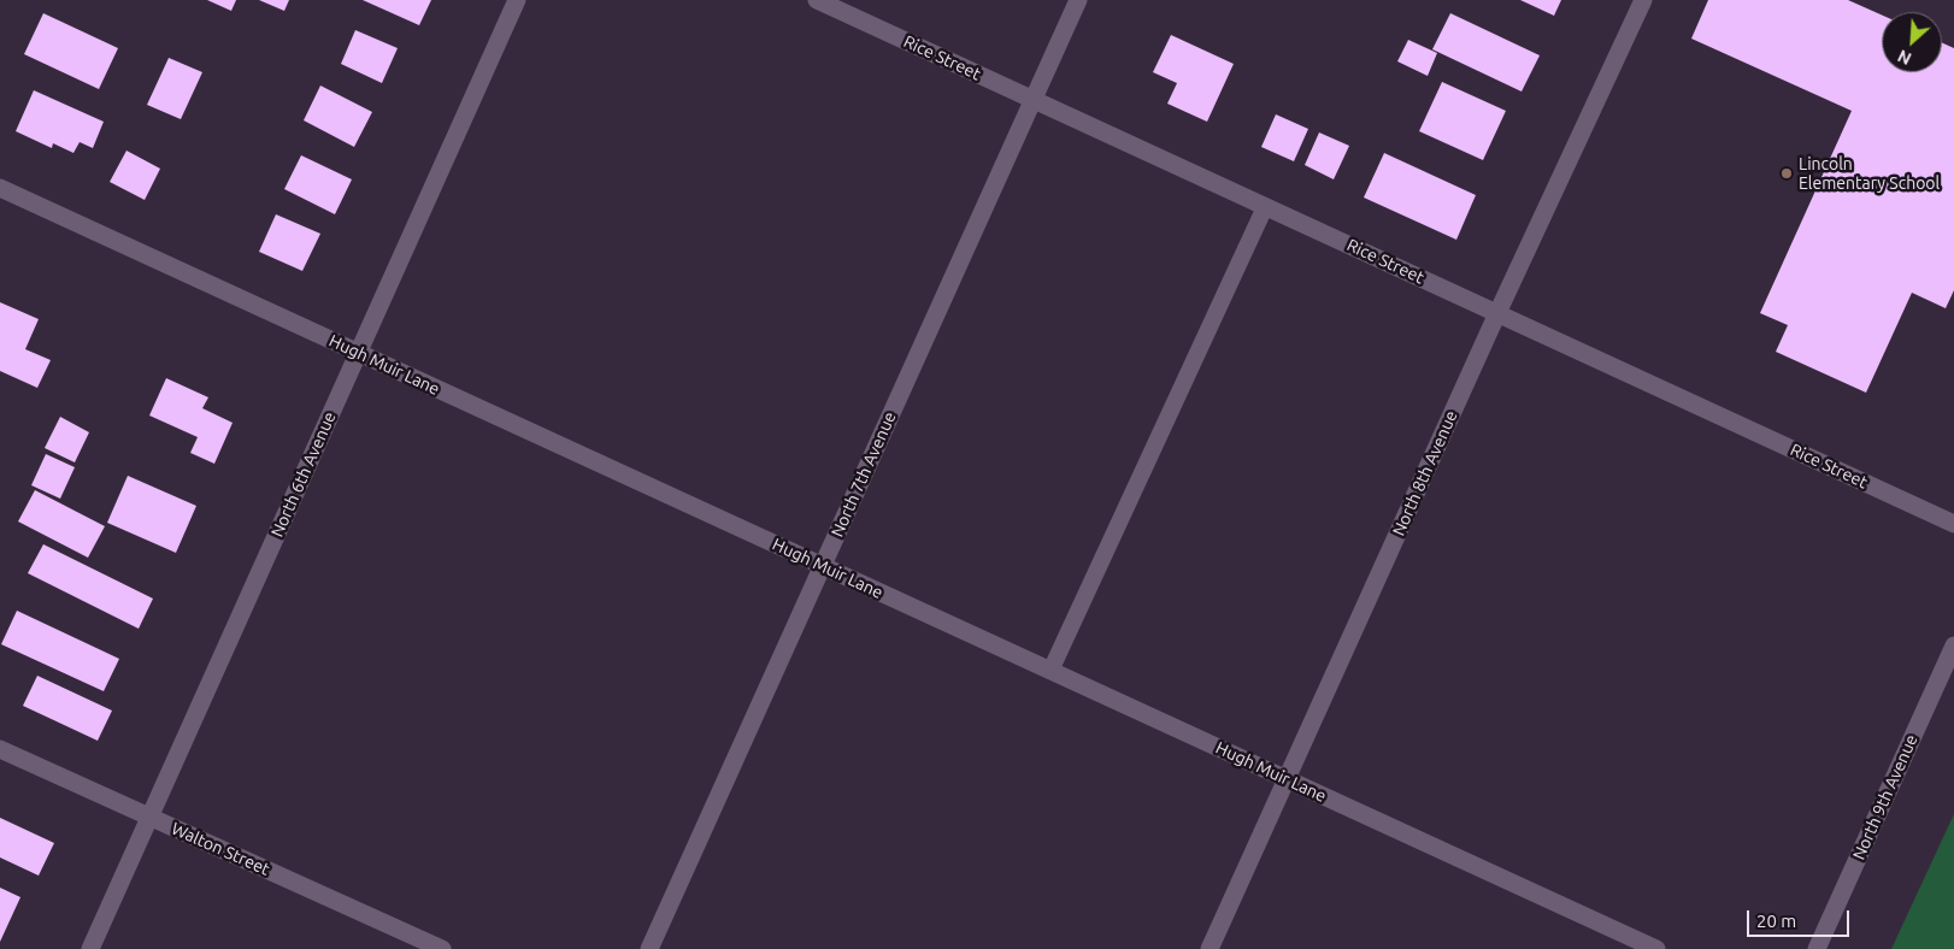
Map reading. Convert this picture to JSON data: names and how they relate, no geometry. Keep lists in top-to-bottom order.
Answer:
{
  "streets": {
    "street": [
      "Rice Street",
      "Hugh Muir Lane",
      "North 8th Avenue",
      "North 6th Avenue",
      "North 7th Avenue",
      "North 9th Avenue",
      "Walton Street"
    ]
  },
  "crossings": [
    ["Rice Street", "North 8th Avenue"],
    ["Rice Street", "North 7th Avenue"],
    ["Hugh Muir Lane", "North 8th Avenue"],
    ["Hugh Muir Lane", "North 6th Avenue"],
    ["Hugh Muir Lane", "North 7th Avenue"],
    ["North 6th Avenue", "Walton Street"]
  ],
  "places": ["Lincoln Elementary School"],
  "scale_bar": "20 m",
  "north": "bottom left"
}
